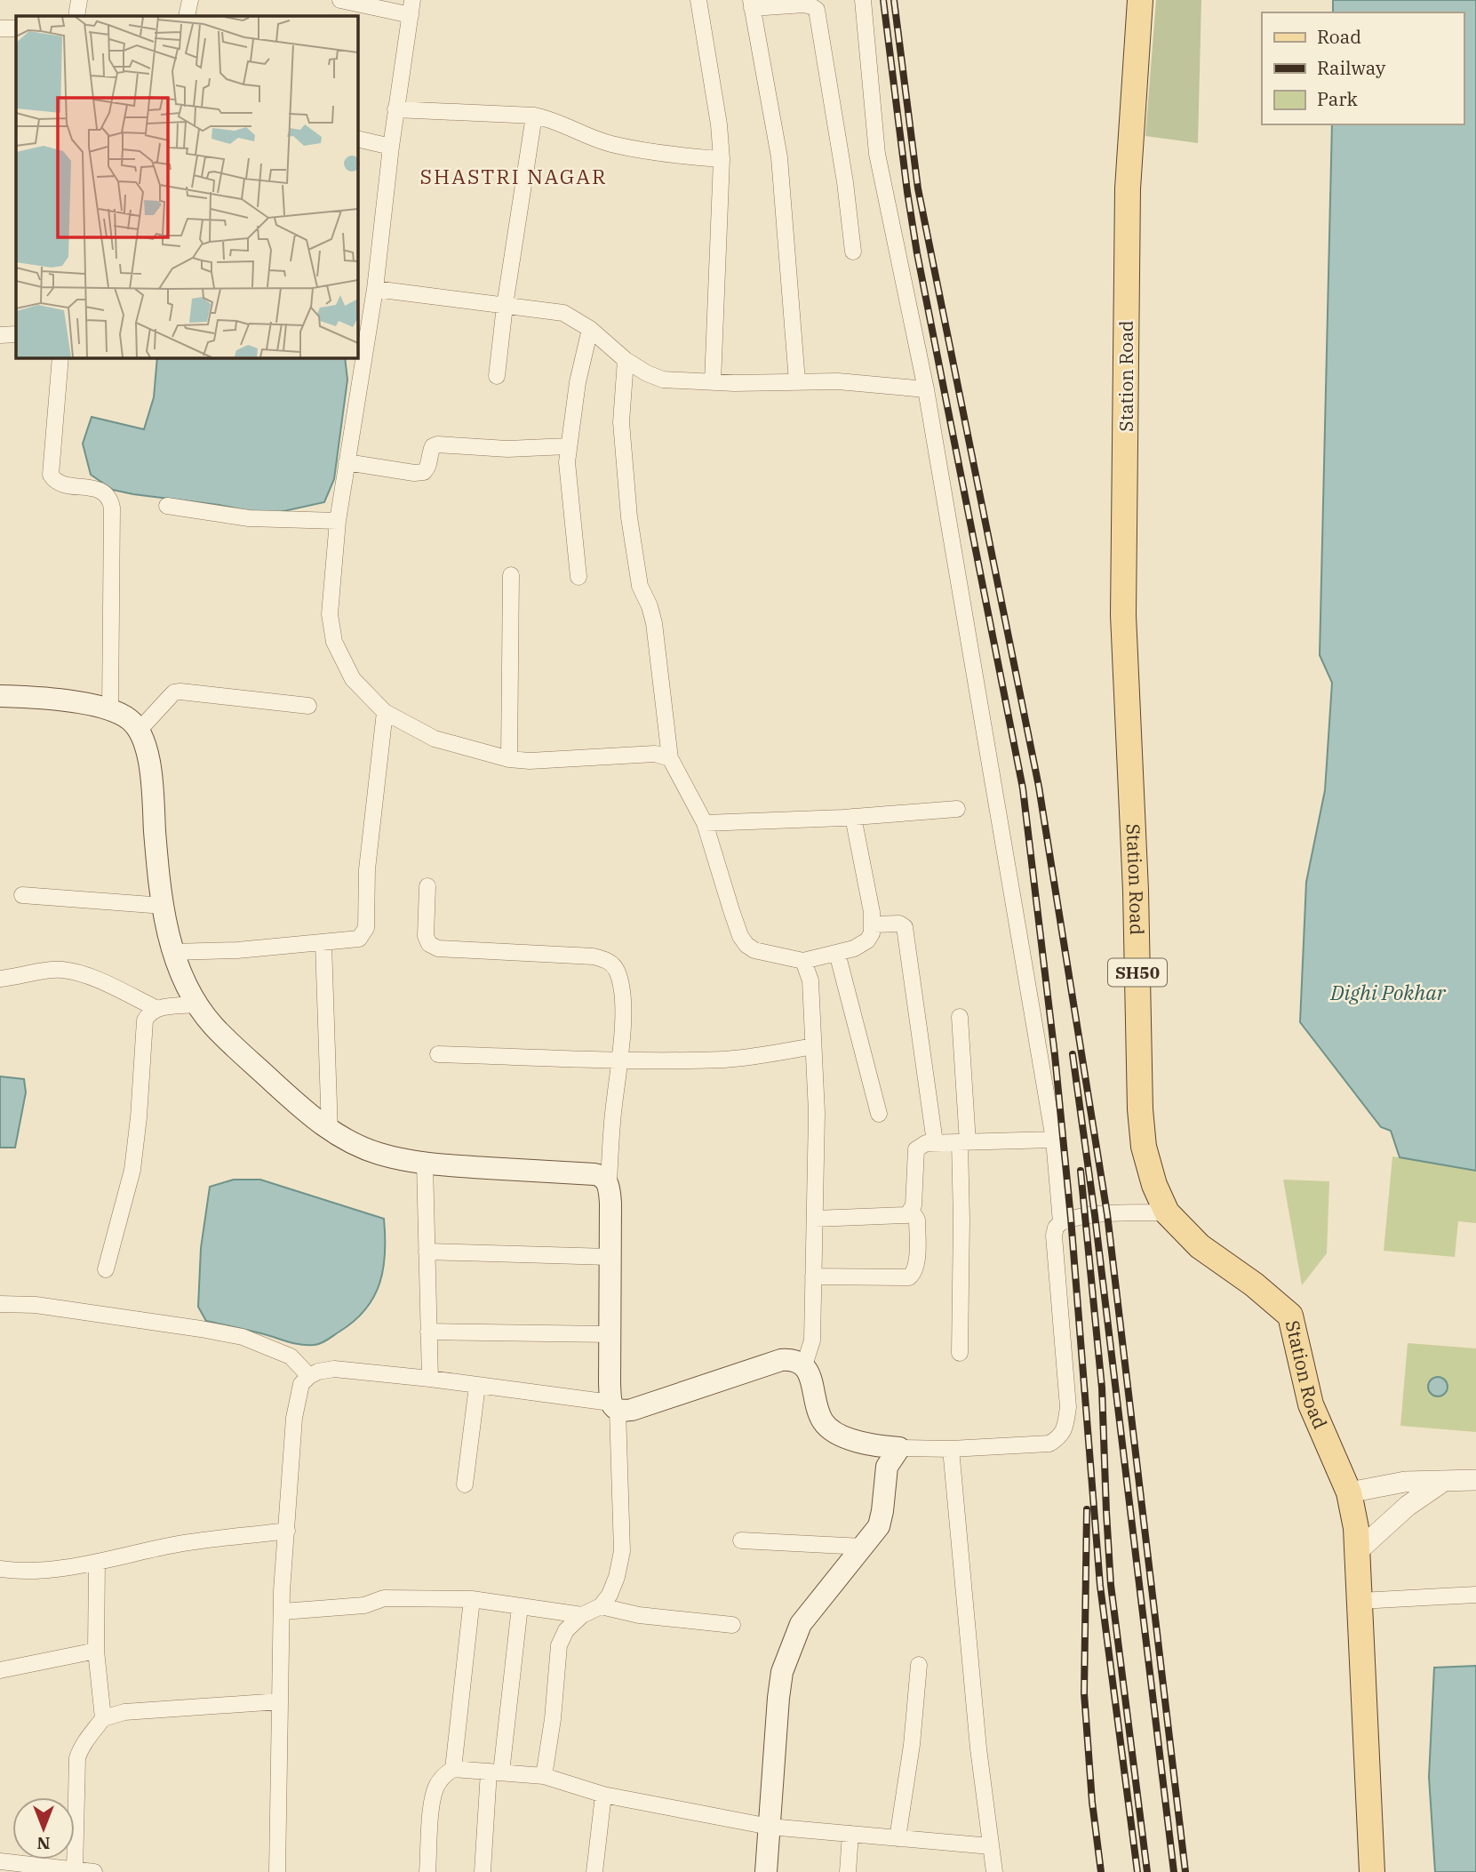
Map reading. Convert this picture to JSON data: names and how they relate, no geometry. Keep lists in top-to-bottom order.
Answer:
{
  "streets": {
    "main road": ["Station Road", "SH50"]
  },
  "districts": ["SHASTRI NAGAR"],
  "water": ["Dighi Pokhar"],
  "legend": ["Road", "Railway", "Park"],
  "north": "bottom"
}
